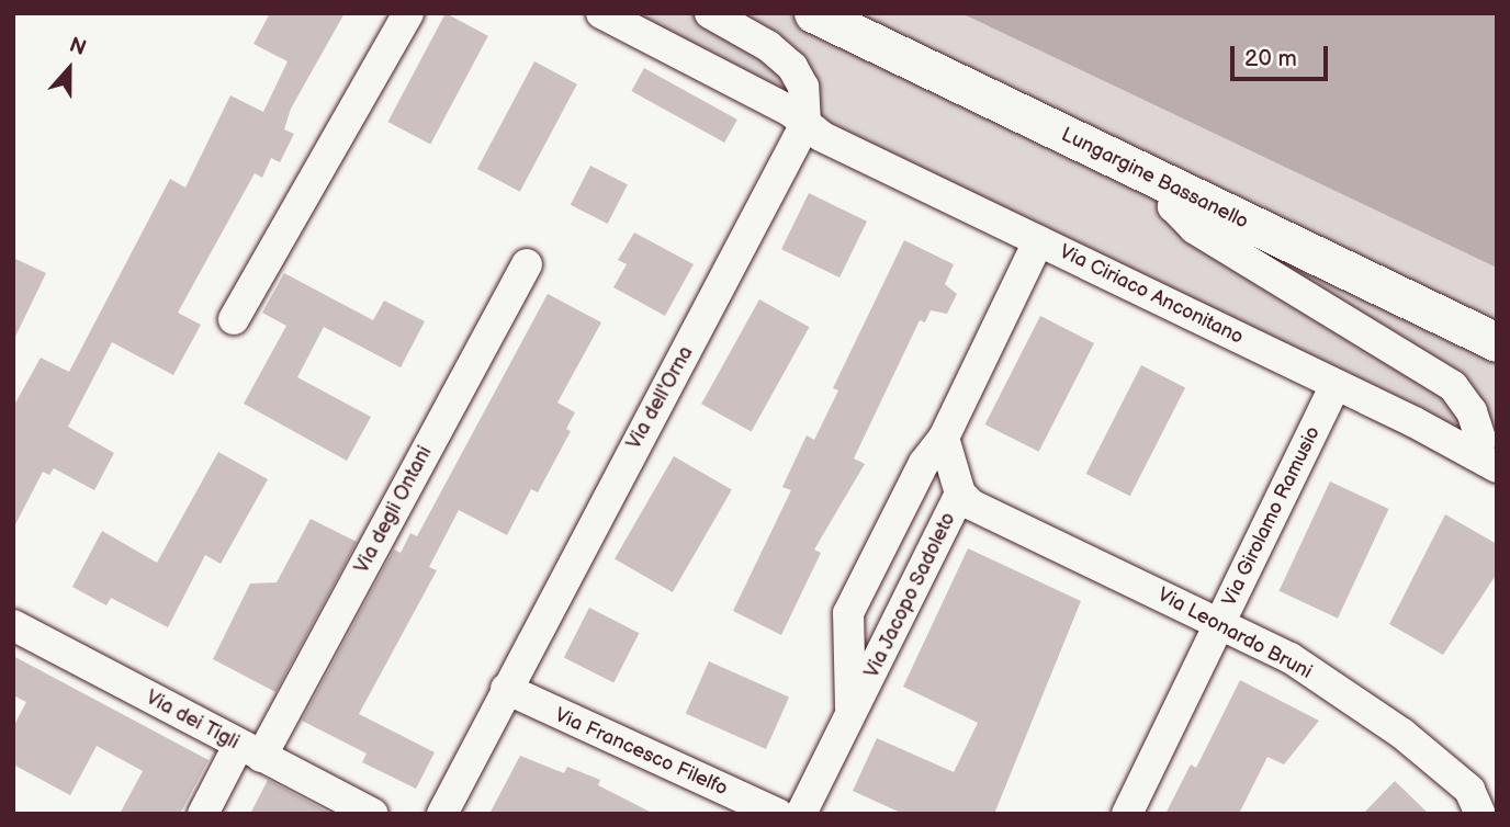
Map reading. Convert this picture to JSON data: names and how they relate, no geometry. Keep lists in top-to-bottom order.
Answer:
{
  "streets": {
    "street": [
      "Lungargine Bassanello",
      "Via Ciriaco Anconitano",
      "Via dell'Orna",
      "Via degli Ontani",
      "Via Girolamo Ramusio",
      "Via Jacopo Sadoleto",
      "Via Leonardo Bruni",
      "Via dei Tigli",
      "Via Francesco Filelfo"
    ]
  },
  "crossings": [
    ["Via Ciriaco Anconitano", "Via dell'Orna"],
    ["Via Ciriaco Anconitano", "Via Girolamo Ramusio"],
    ["Via Ciriaco Anconitano", "Via Jacopo Sadoleto"],
    ["Via dell'Orna", "Via Francesco Filelfo"],
    ["Via degli Ontani", "Via dei Tigli"],
    ["Via Girolamo Ramusio", "Via Leonardo Bruni"],
    ["Via Jacopo Sadoleto", "Via Leonardo Bruni"]
  ],
  "scale_bar": "20 m",
  "north": "top"
}
